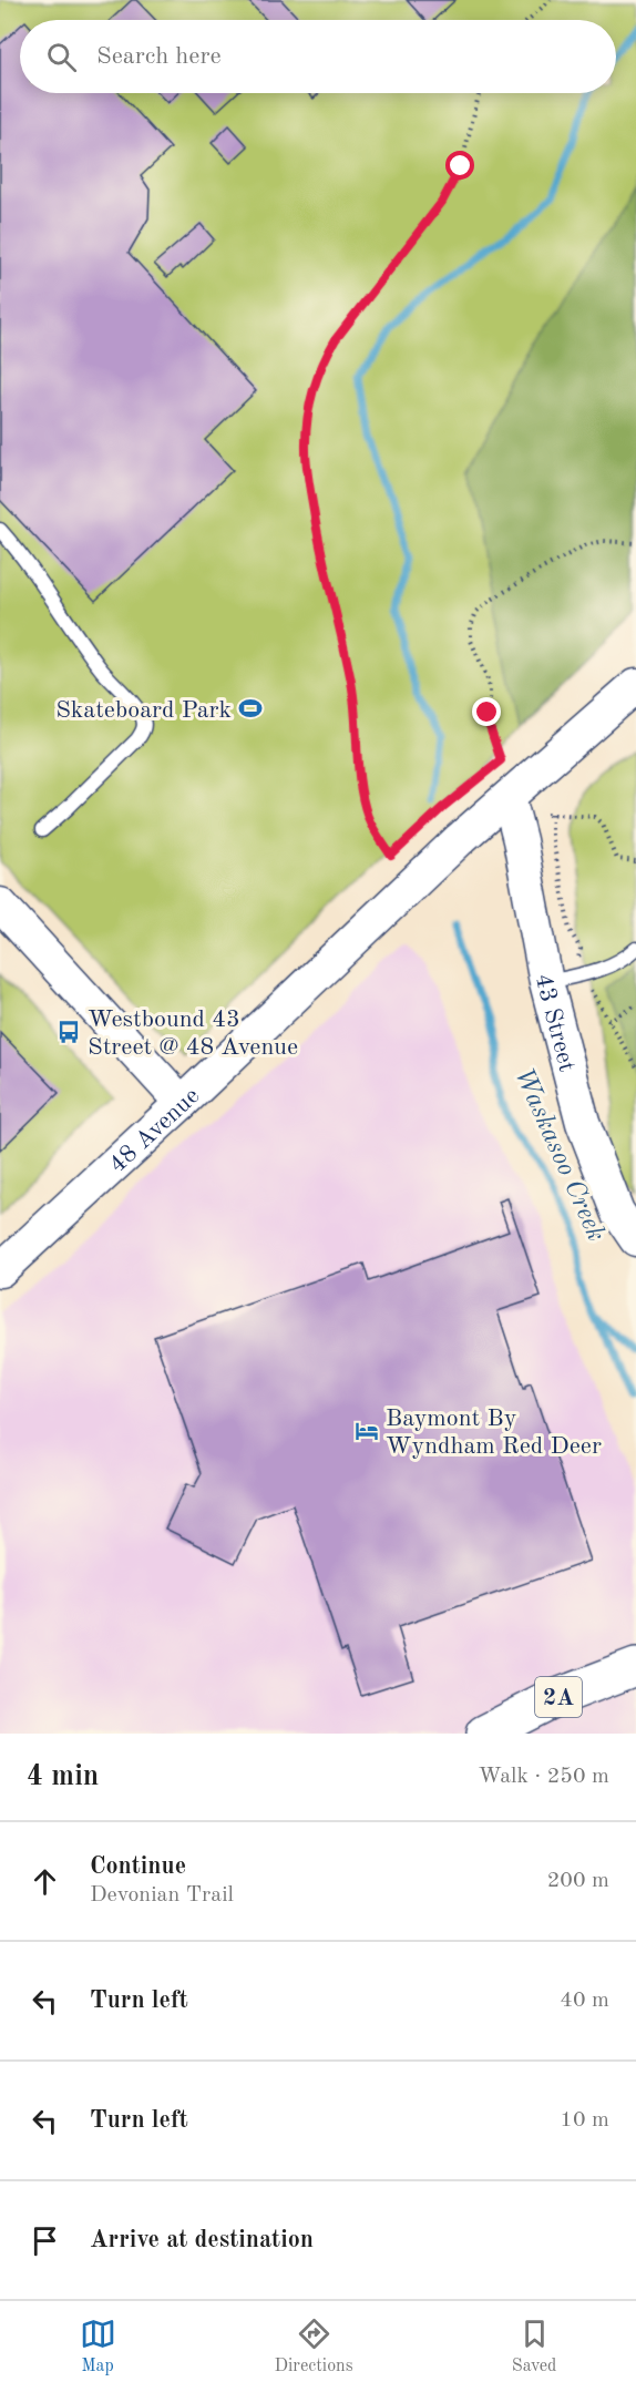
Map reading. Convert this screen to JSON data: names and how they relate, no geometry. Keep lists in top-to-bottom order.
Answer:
{
  "streets": {
    "main road": ["2A"],
    "street": ["43 Street", "48 Avenue"]
  },
  "crossings": [
    ["43 Street", "48 Avenue"]
  ],
  "water": ["Waskasoo Creek"],
  "places": {
    "sports": ["Skateboard Park"],
    "bus stop": ["Westbound 43 Street @ 48 Avenue"],
    "hotel": ["Baymont By Wyndham Red Deer"]
  },
  "page": {
    "search": "Search here",
    "heading": ["4 min", "Walk · 250 m"],
    "list": [
      ["Continue", "Devonian Trail", "200 m"],
      ["Turn left", "40 m"],
      ["Turn left", "10 m"],
      "Arrive at destination"
    ],
    "nav": ["Map", "Directions", "Saved"]
  }
}
